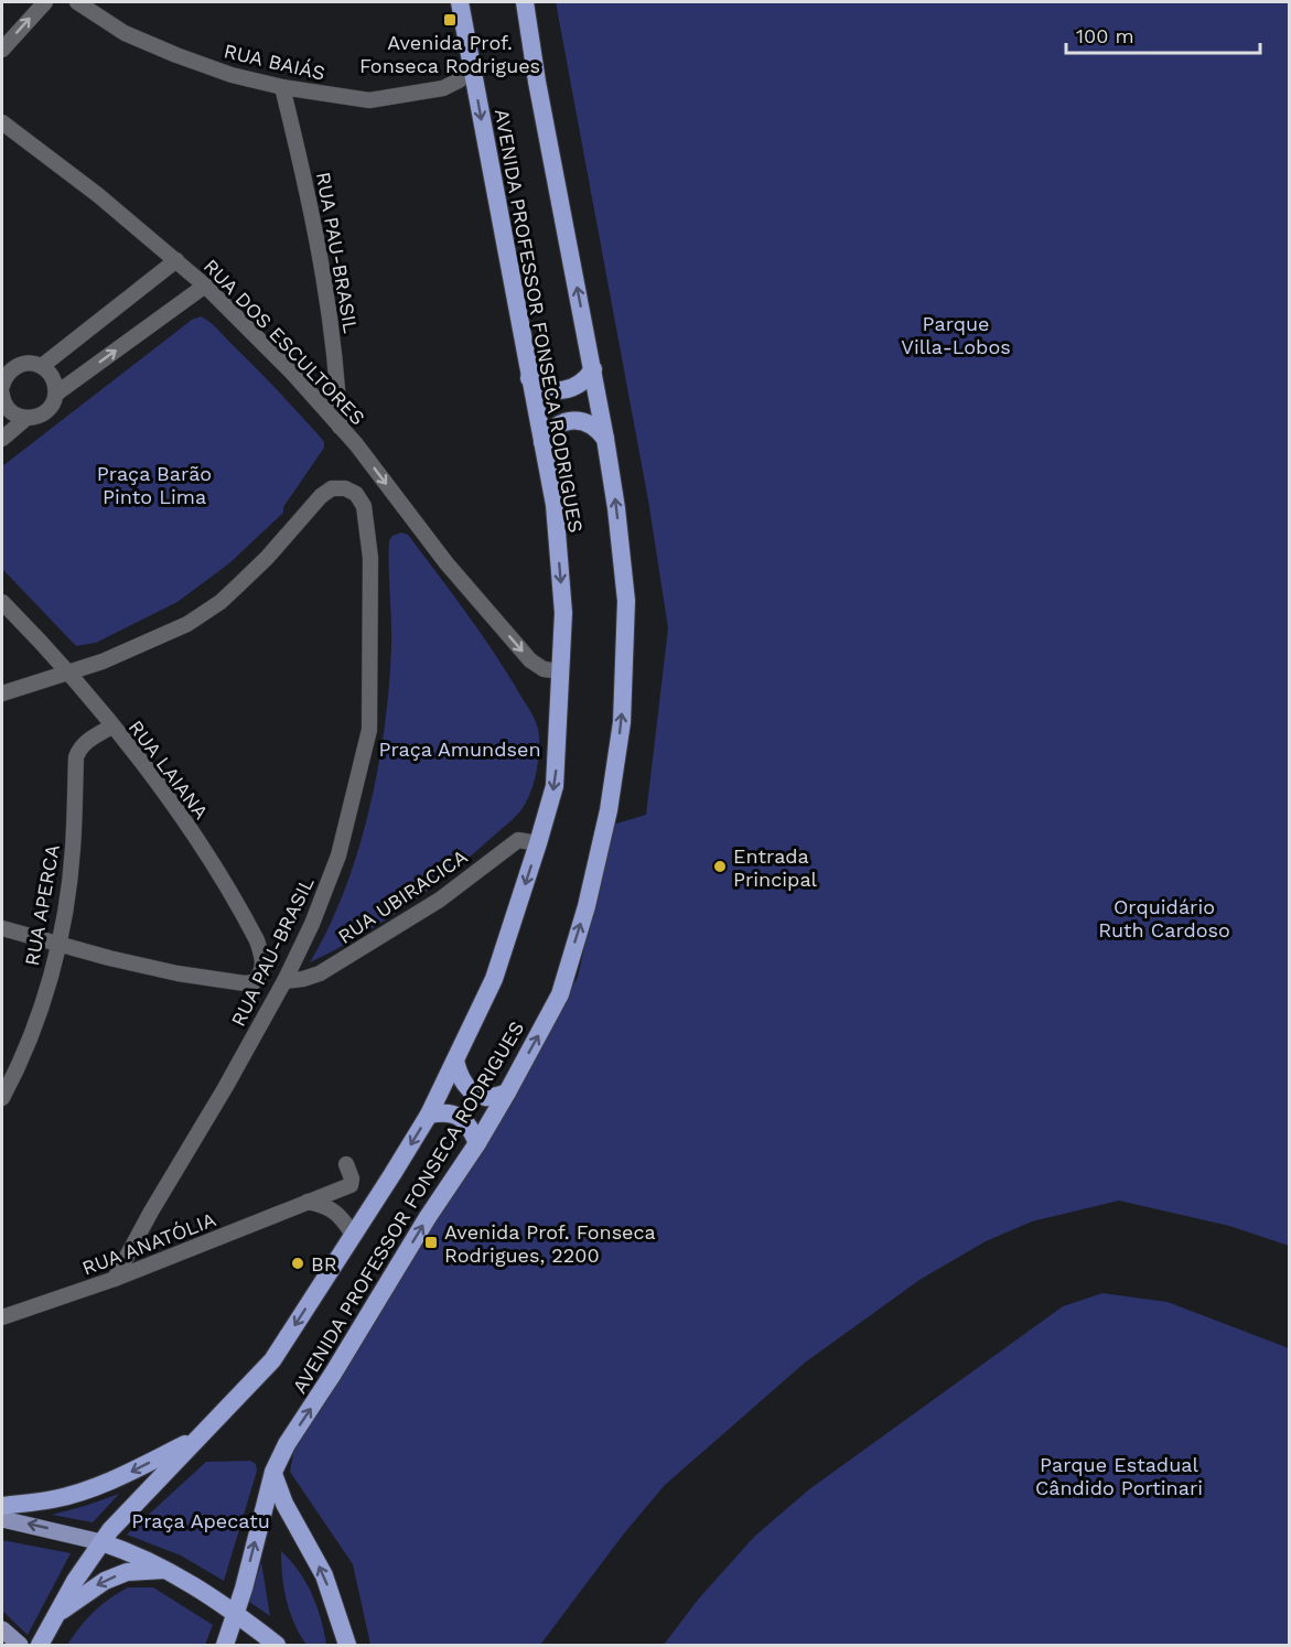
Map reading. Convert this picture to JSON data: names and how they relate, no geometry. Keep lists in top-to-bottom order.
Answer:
{
  "streets": {
    "highway": ["AVENIDA PROFESSOR FONSECA RODRIGUES"],
    "street": [
      "RUA BAIÁS",
      "RUA PAU-BRASIL",
      "RUA DOS ESCULTORES",
      "RUA LAIANA",
      "RUA UBIRACICA",
      "RUA APERCA",
      "RUA ANATÓLIA"
    ]
  },
  "crossings": [
    ["RUA BAIÁS", "RUA PAU-BRASIL"],
    ["RUA BAIÁS", "AVENIDA PROFESSOR FONSECA RODRIGUES"],
    ["RUA PAU-BRASIL", "RUA DOS ESCULTORES"],
    ["RUA PAU-BRASIL", "RUA LAIANA"],
    ["RUA PAU-BRASIL", "RUA UBIRACICA"],
    ["RUA PAU-BRASIL", "RUA ANATÓLIA"],
    ["AVENIDA PROFESSOR FONSECA RODRIGUES", "RUA DOS ESCULTORES"],
    ["AVENIDA PROFESSOR FONSECA RODRIGUES", "RUA UBIRACICA"],
    ["RUA LAIANA", "RUA APERCA"]
  ],
  "one_way": ["RUA DOS ESCULTORES"],
  "parks": [
    "Parque Villa-Lobos",
    "Praça Barão Pinto Lima",
    "Praça Amundsen",
    "Orquidário Ruth Cardoso",
    "Parque Estadual Cândido Portinari",
    "Praça Apecatu"
  ],
  "places": {
    "transit": ["Avenida Prof. Fonseca Rodrigues", "Avenida Prof. Fonseca Rodrigues, 2200"],
    "other": ["Entrada Principal", "BR"]
  },
  "scale_bar": "100 m"
}
